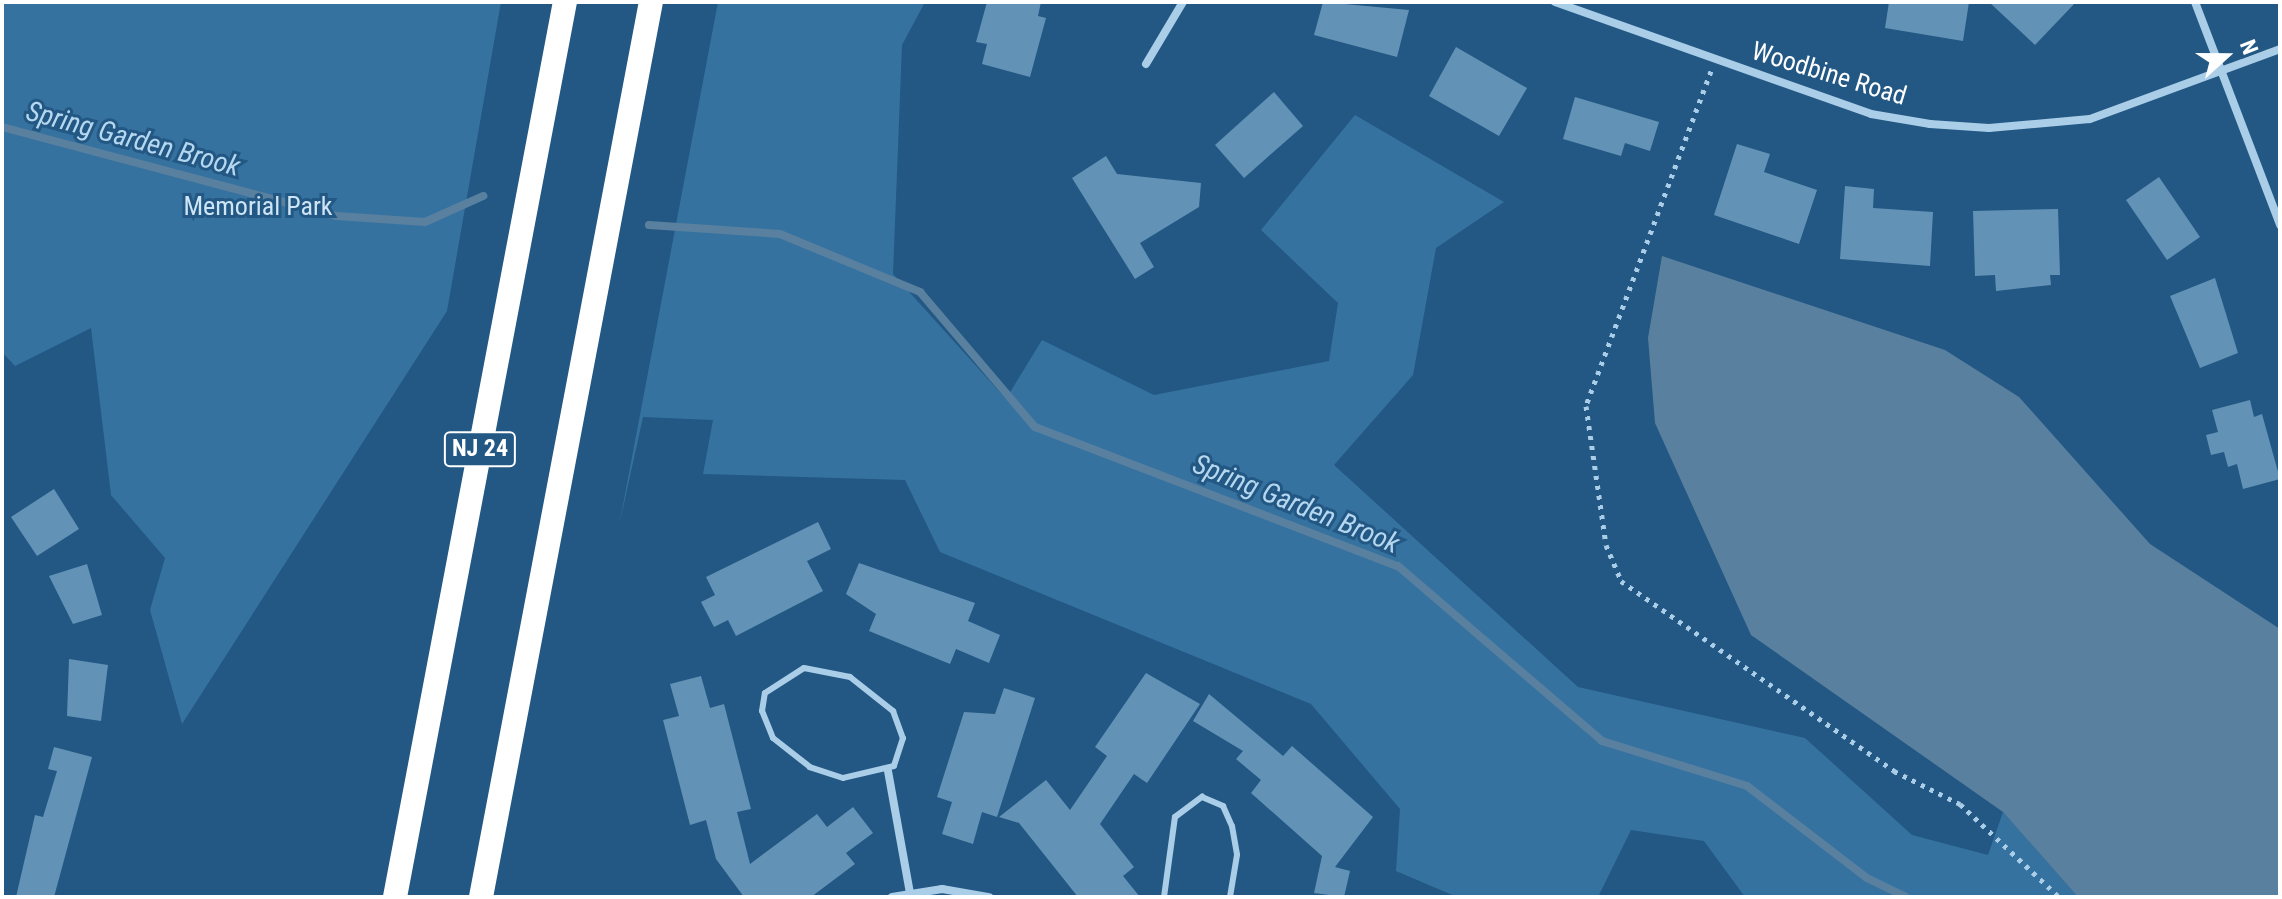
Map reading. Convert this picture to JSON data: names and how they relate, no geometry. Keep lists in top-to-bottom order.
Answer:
{
  "streets": {
    "highway": ["NJ 24"],
    "street": ["Woodbine Road"]
  },
  "water": ["Spring Garden Brook"],
  "parks": ["Memorial Park"],
  "north": "right"
}
